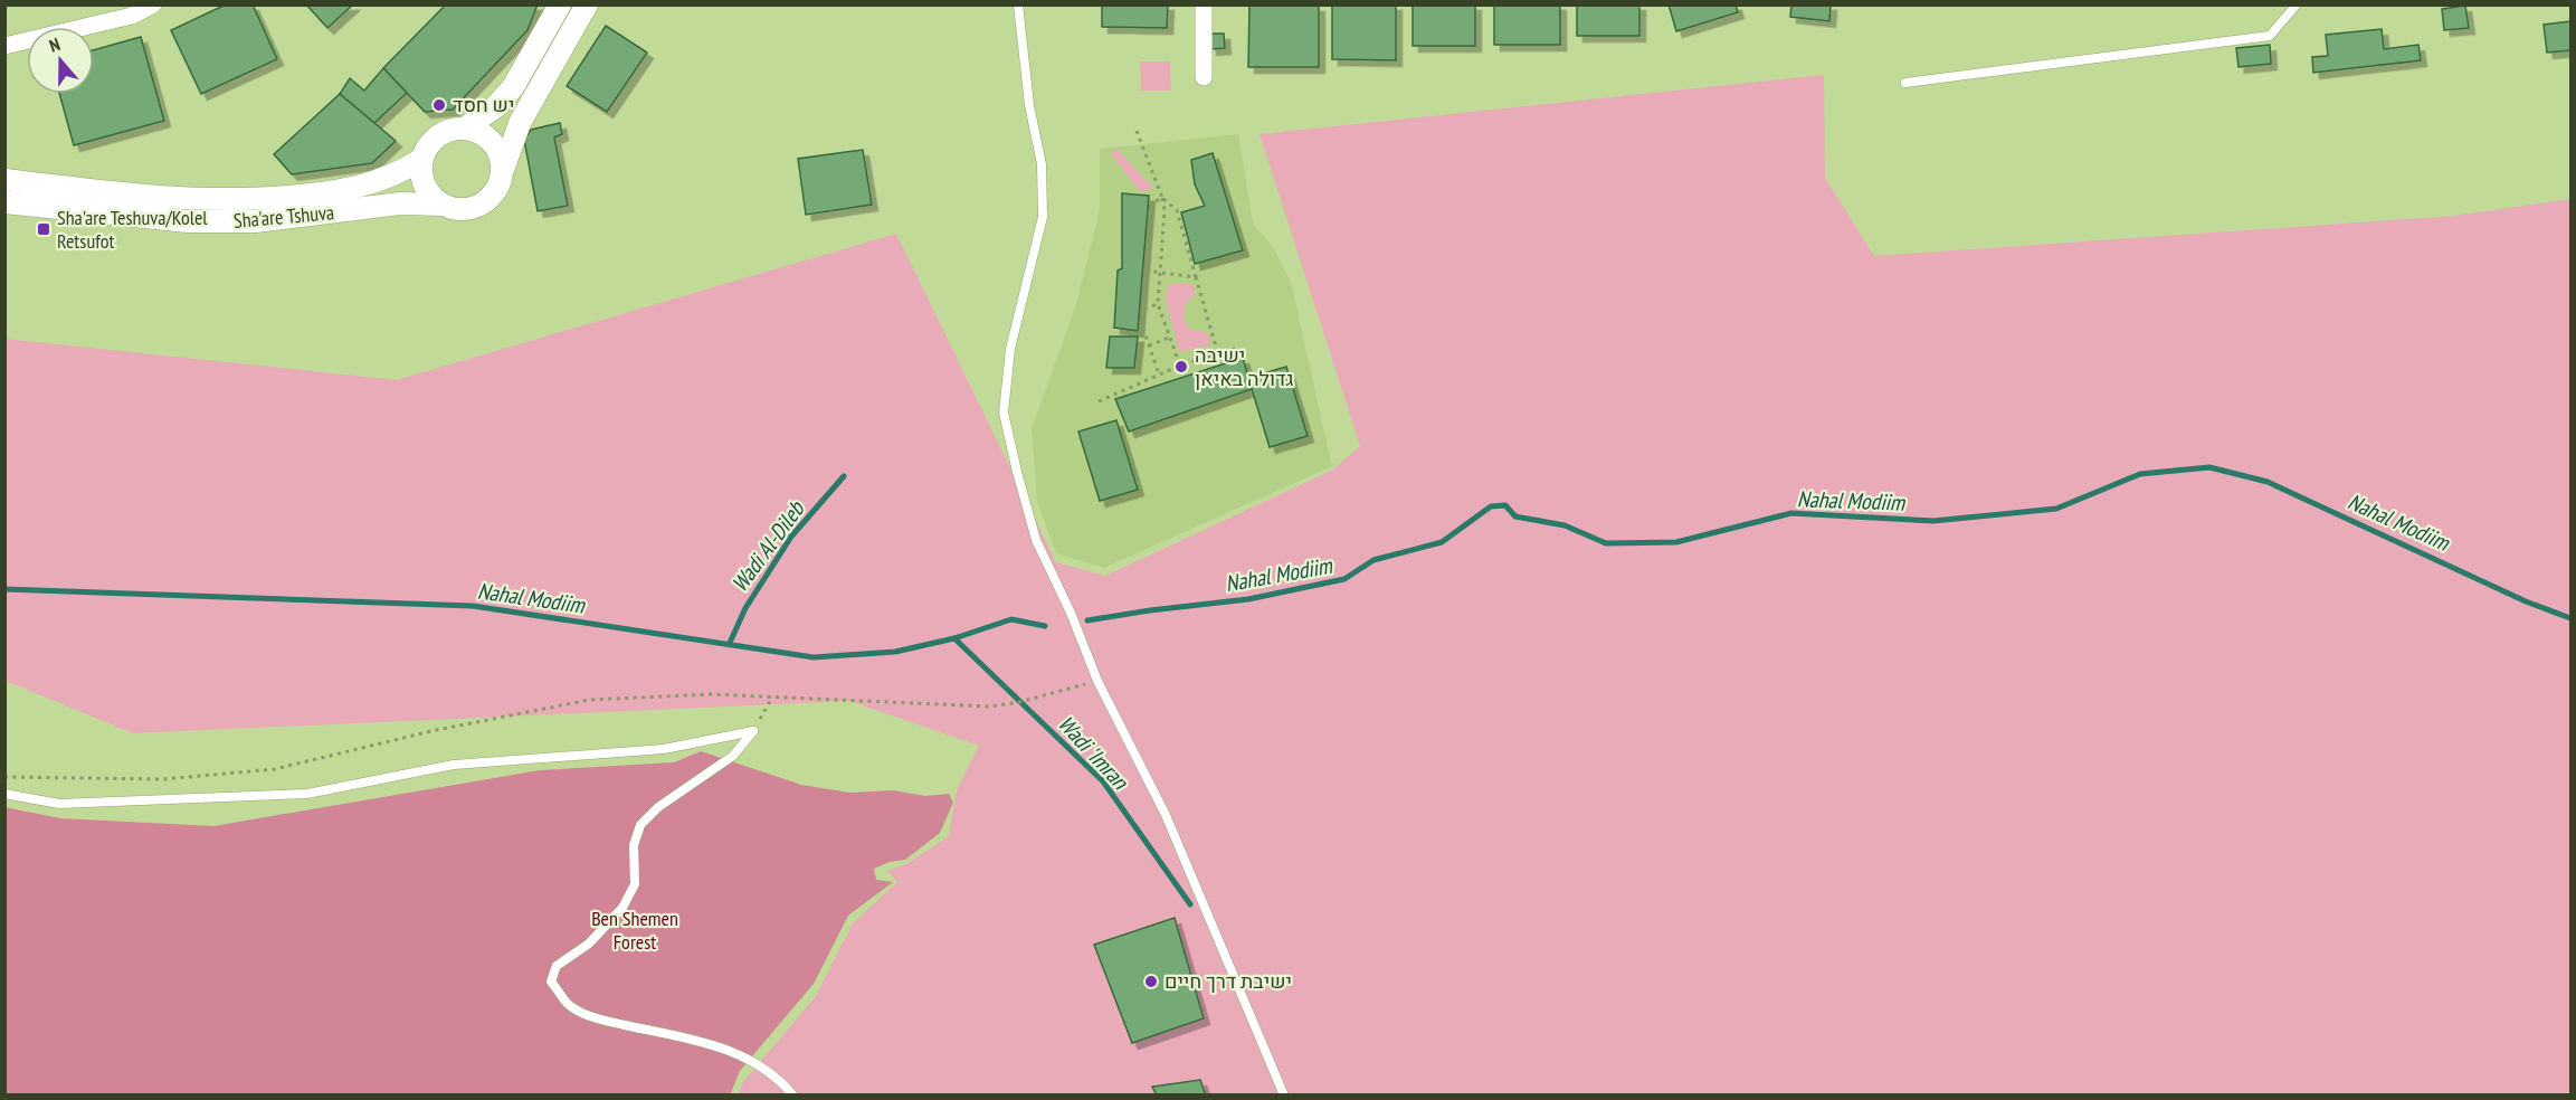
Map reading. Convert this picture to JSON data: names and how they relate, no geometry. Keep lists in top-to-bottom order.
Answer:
{
  "streets": {
    "street": ["Sha'are Tshuva"]
  },
  "water": ["Nahal Modiim", "Wadi Al-Dileb", "Wadi 'Imran"],
  "parks": ["Ben Shemen Forest"],
  "places": {
    "other": ["יש חסד", "ישיבה גדולה באיאן", "ישיבת דרך חיים"],
    "transit": ["Sha'are Teshuva/Kolel Retsufot"]
  },
  "north": "top"
}
